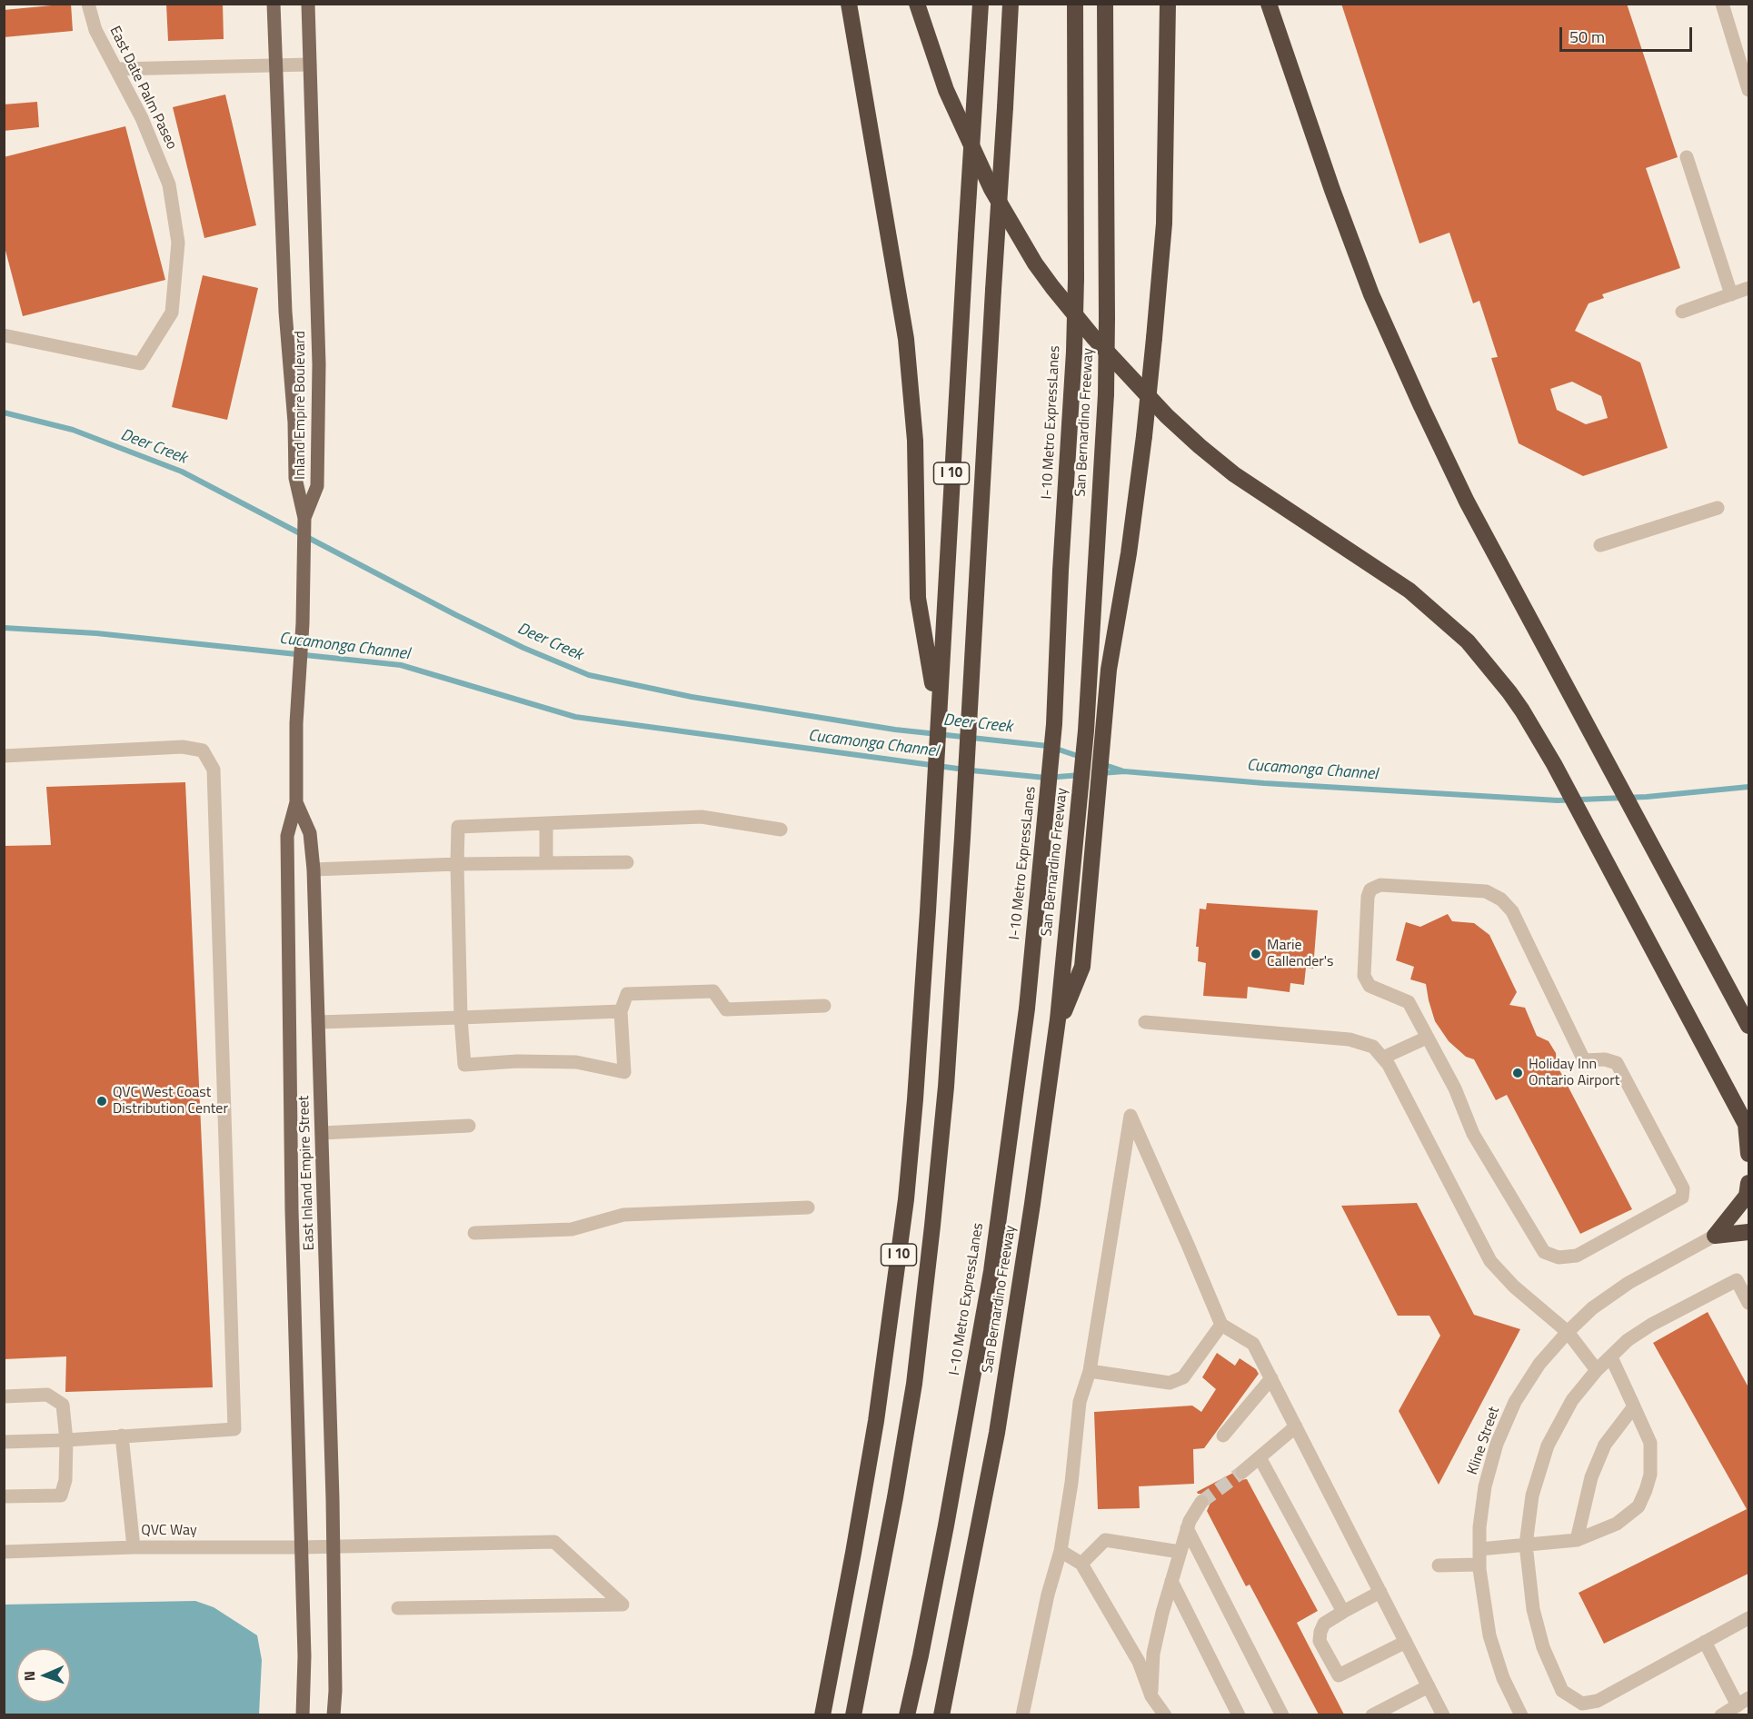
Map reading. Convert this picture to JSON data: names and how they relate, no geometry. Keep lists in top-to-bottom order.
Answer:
{
  "streets": {
    "highway": ["I-10 Metro ExpressLanes", "San Bernardino Freeway", "I 10"],
    "main road": ["Inland Empire Boulevard", "East Inland Empire Street"],
    "street": ["East Date Palm Paseo", "Kline Street", "QVC Way"]
  },
  "crossings": [
    ["Inland Empire Boulevard", "East Inland Empire Street"],
    ["East Inland Empire Street", "QVC Way"]
  ],
  "water": ["Deer Creek", "Cucamonga Channel"],
  "places": ["Marie Callender's", "Holiday Inn Ontario Airport", "QVC West Coast Distribution Center"],
  "scale_bar": "50 m",
  "north": "left"
}
